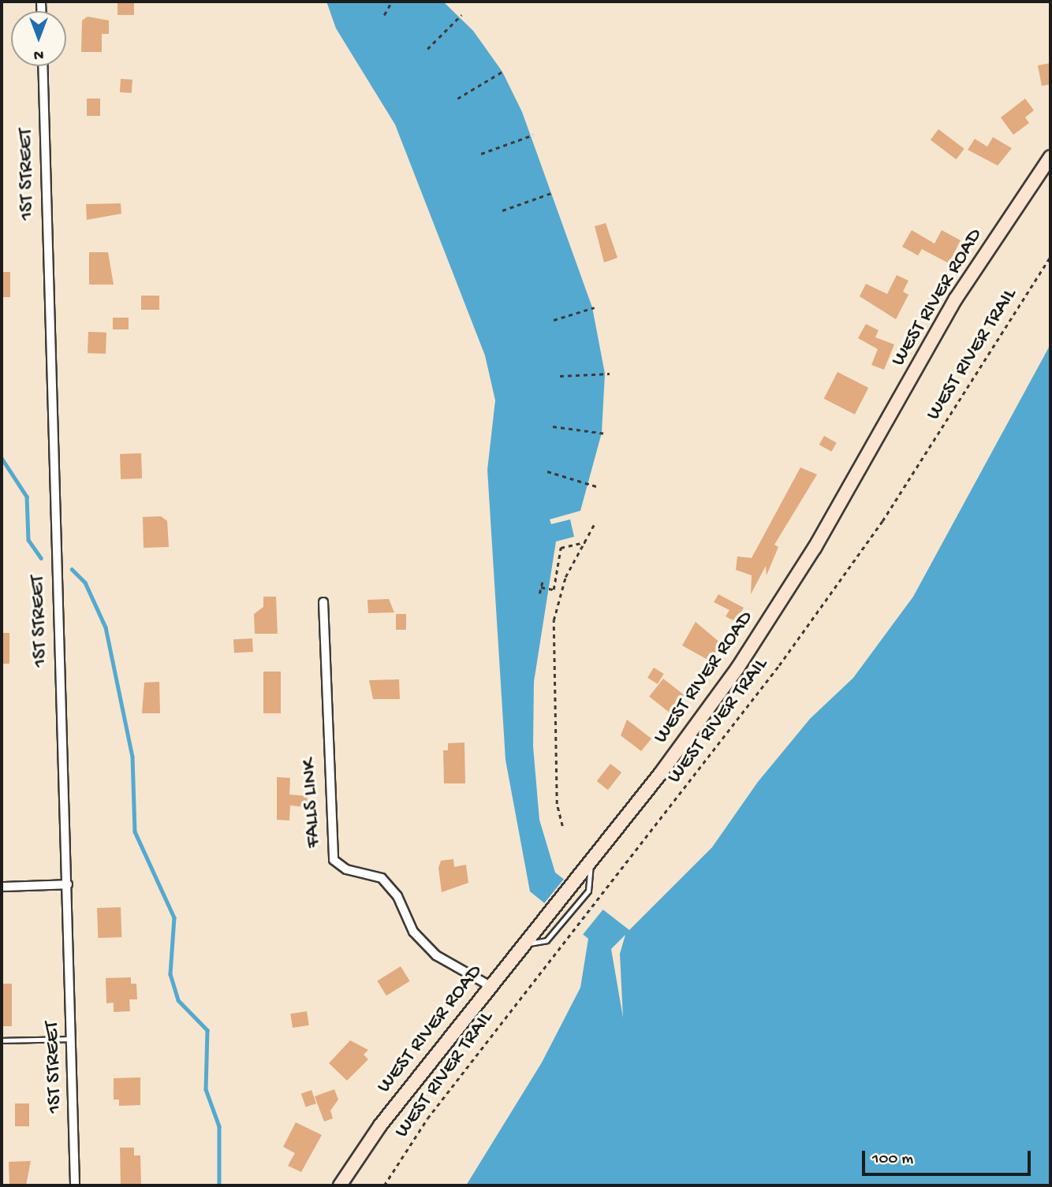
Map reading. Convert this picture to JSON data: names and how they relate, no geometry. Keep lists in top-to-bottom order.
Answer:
{
  "streets": {
    "main road": ["WEST RIVER ROAD"],
    "street": ["1ST STREET", "FALLS LINK"],
    "path": ["WEST RIVER TRAIL"]
  },
  "crossings": [
    ["WEST RIVER ROAD", "FALLS LINK"]
  ],
  "scale_bar": "100 m",
  "north": "bottom"
}
